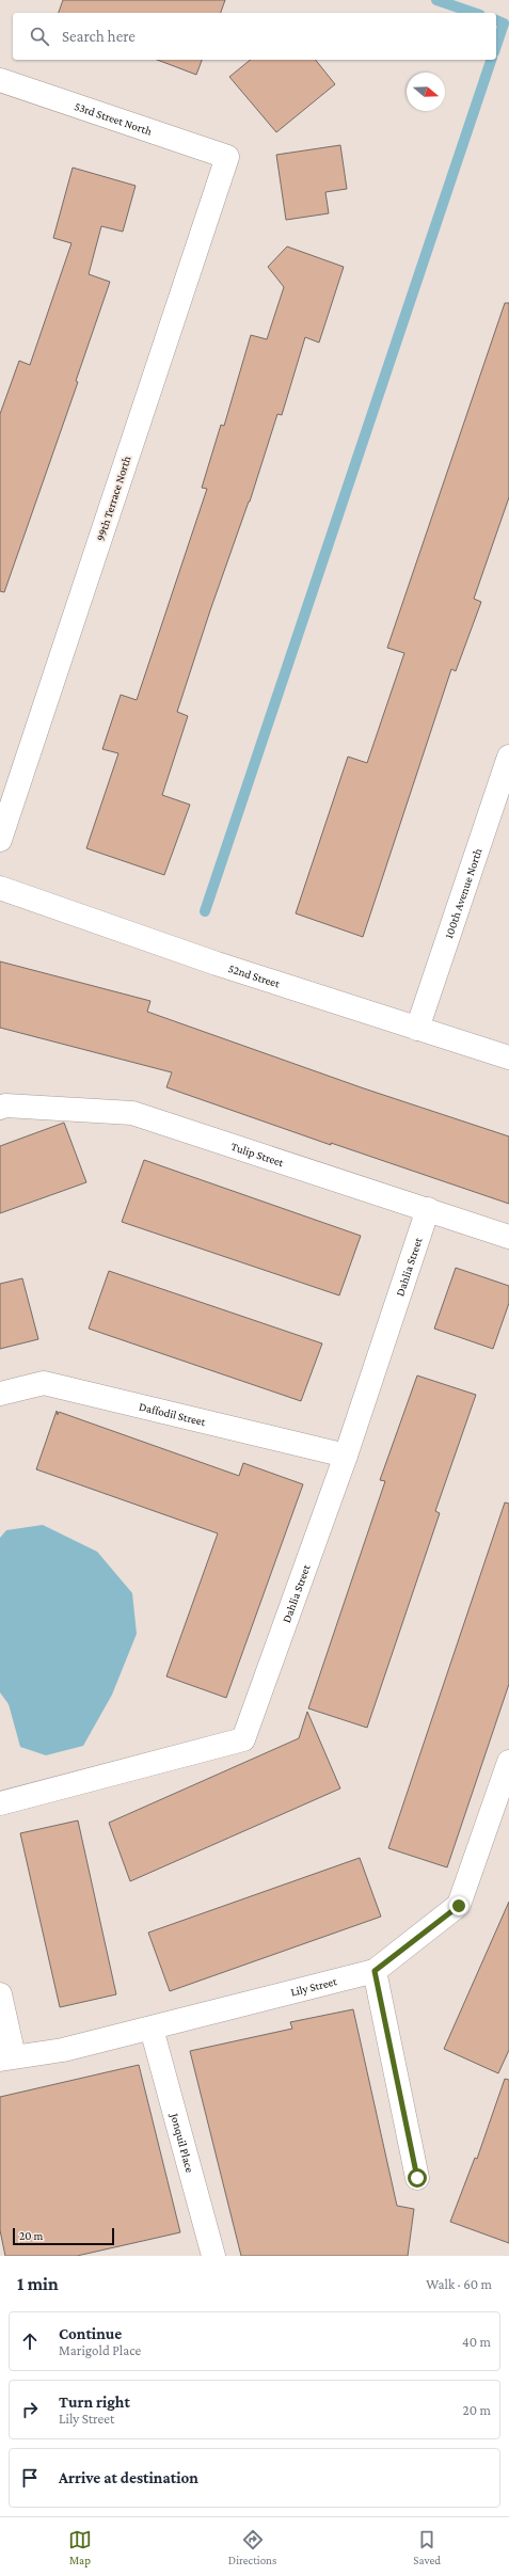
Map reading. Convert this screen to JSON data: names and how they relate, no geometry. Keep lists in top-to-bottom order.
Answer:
{
  "streets": {
    "street": [
      "53rd Street North",
      "99th Terrace North",
      "100th Avenue North",
      "52nd Street",
      "Tulip Street",
      "Dahlia Street",
      "Daffodil Street",
      "Lily Street",
      "Jonquil Place"
    ]
  },
  "crossings": [
    ["53rd Street North", "99th Terrace North"],
    ["100th Avenue North", "52nd Street"],
    ["Tulip Street", "Dahlia Street"],
    ["Dahlia Street", "Daffodil Street"],
    ["Lily Street", "Jonquil Place"]
  ],
  "scale_bar": "20 m",
  "north": "right",
  "page": {
    "search": "Search here",
    "scale": "20 m",
    "heading": ["1 min", "Walk · 60 m"],
    "list": [
      ["Continue", "Marigold Place", "40 m"],
      ["Turn right", "Lily Street", "20 m"],
      "Arrive at destination"
    ],
    "nav": ["Map", "Directions", "Saved"]
  }
}
